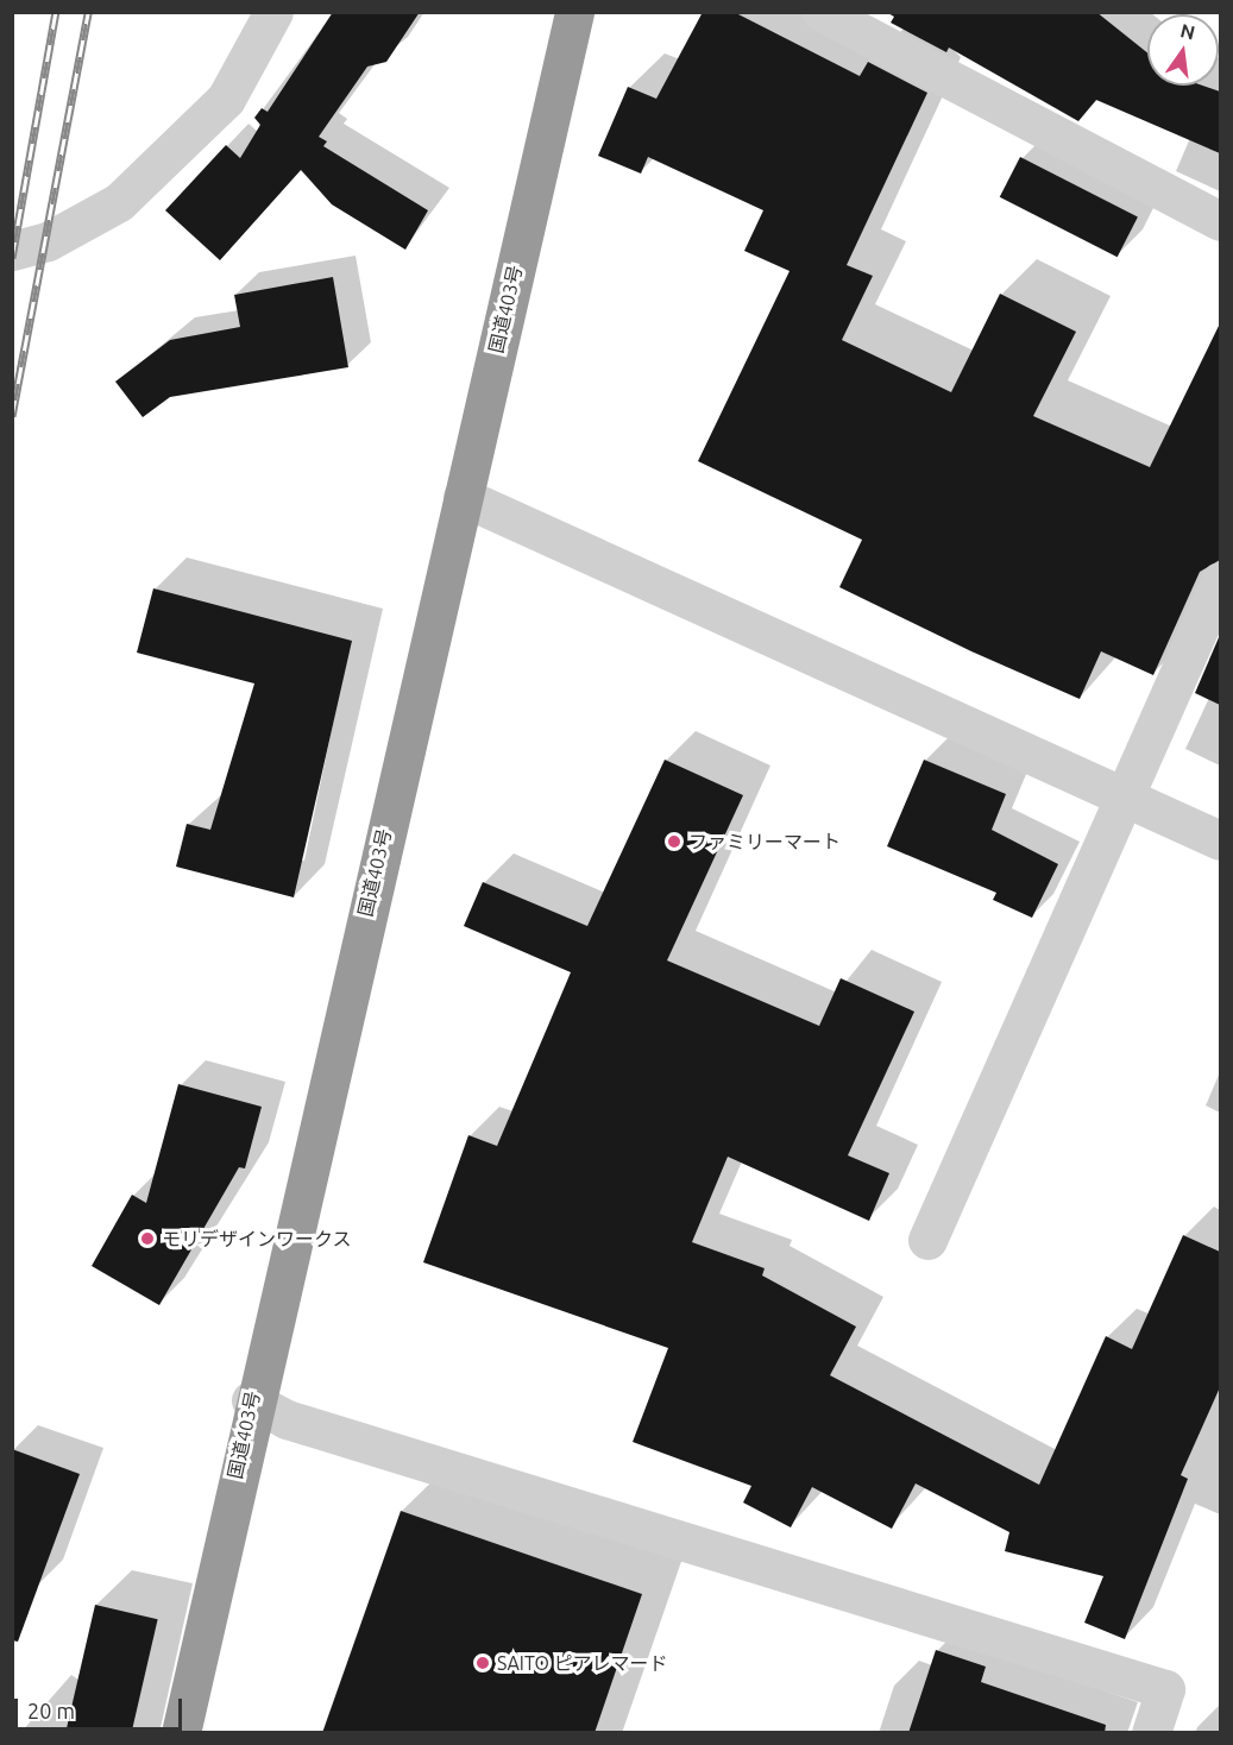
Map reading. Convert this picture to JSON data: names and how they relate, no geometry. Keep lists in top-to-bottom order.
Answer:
{
  "streets": {
    "highway": ["国道403号"]
  },
  "places": ["ファミリーマート", "モリデザインワークス", "SAITO ピアレマード"],
  "scale_bar": "20 m",
  "north": "top"
}
